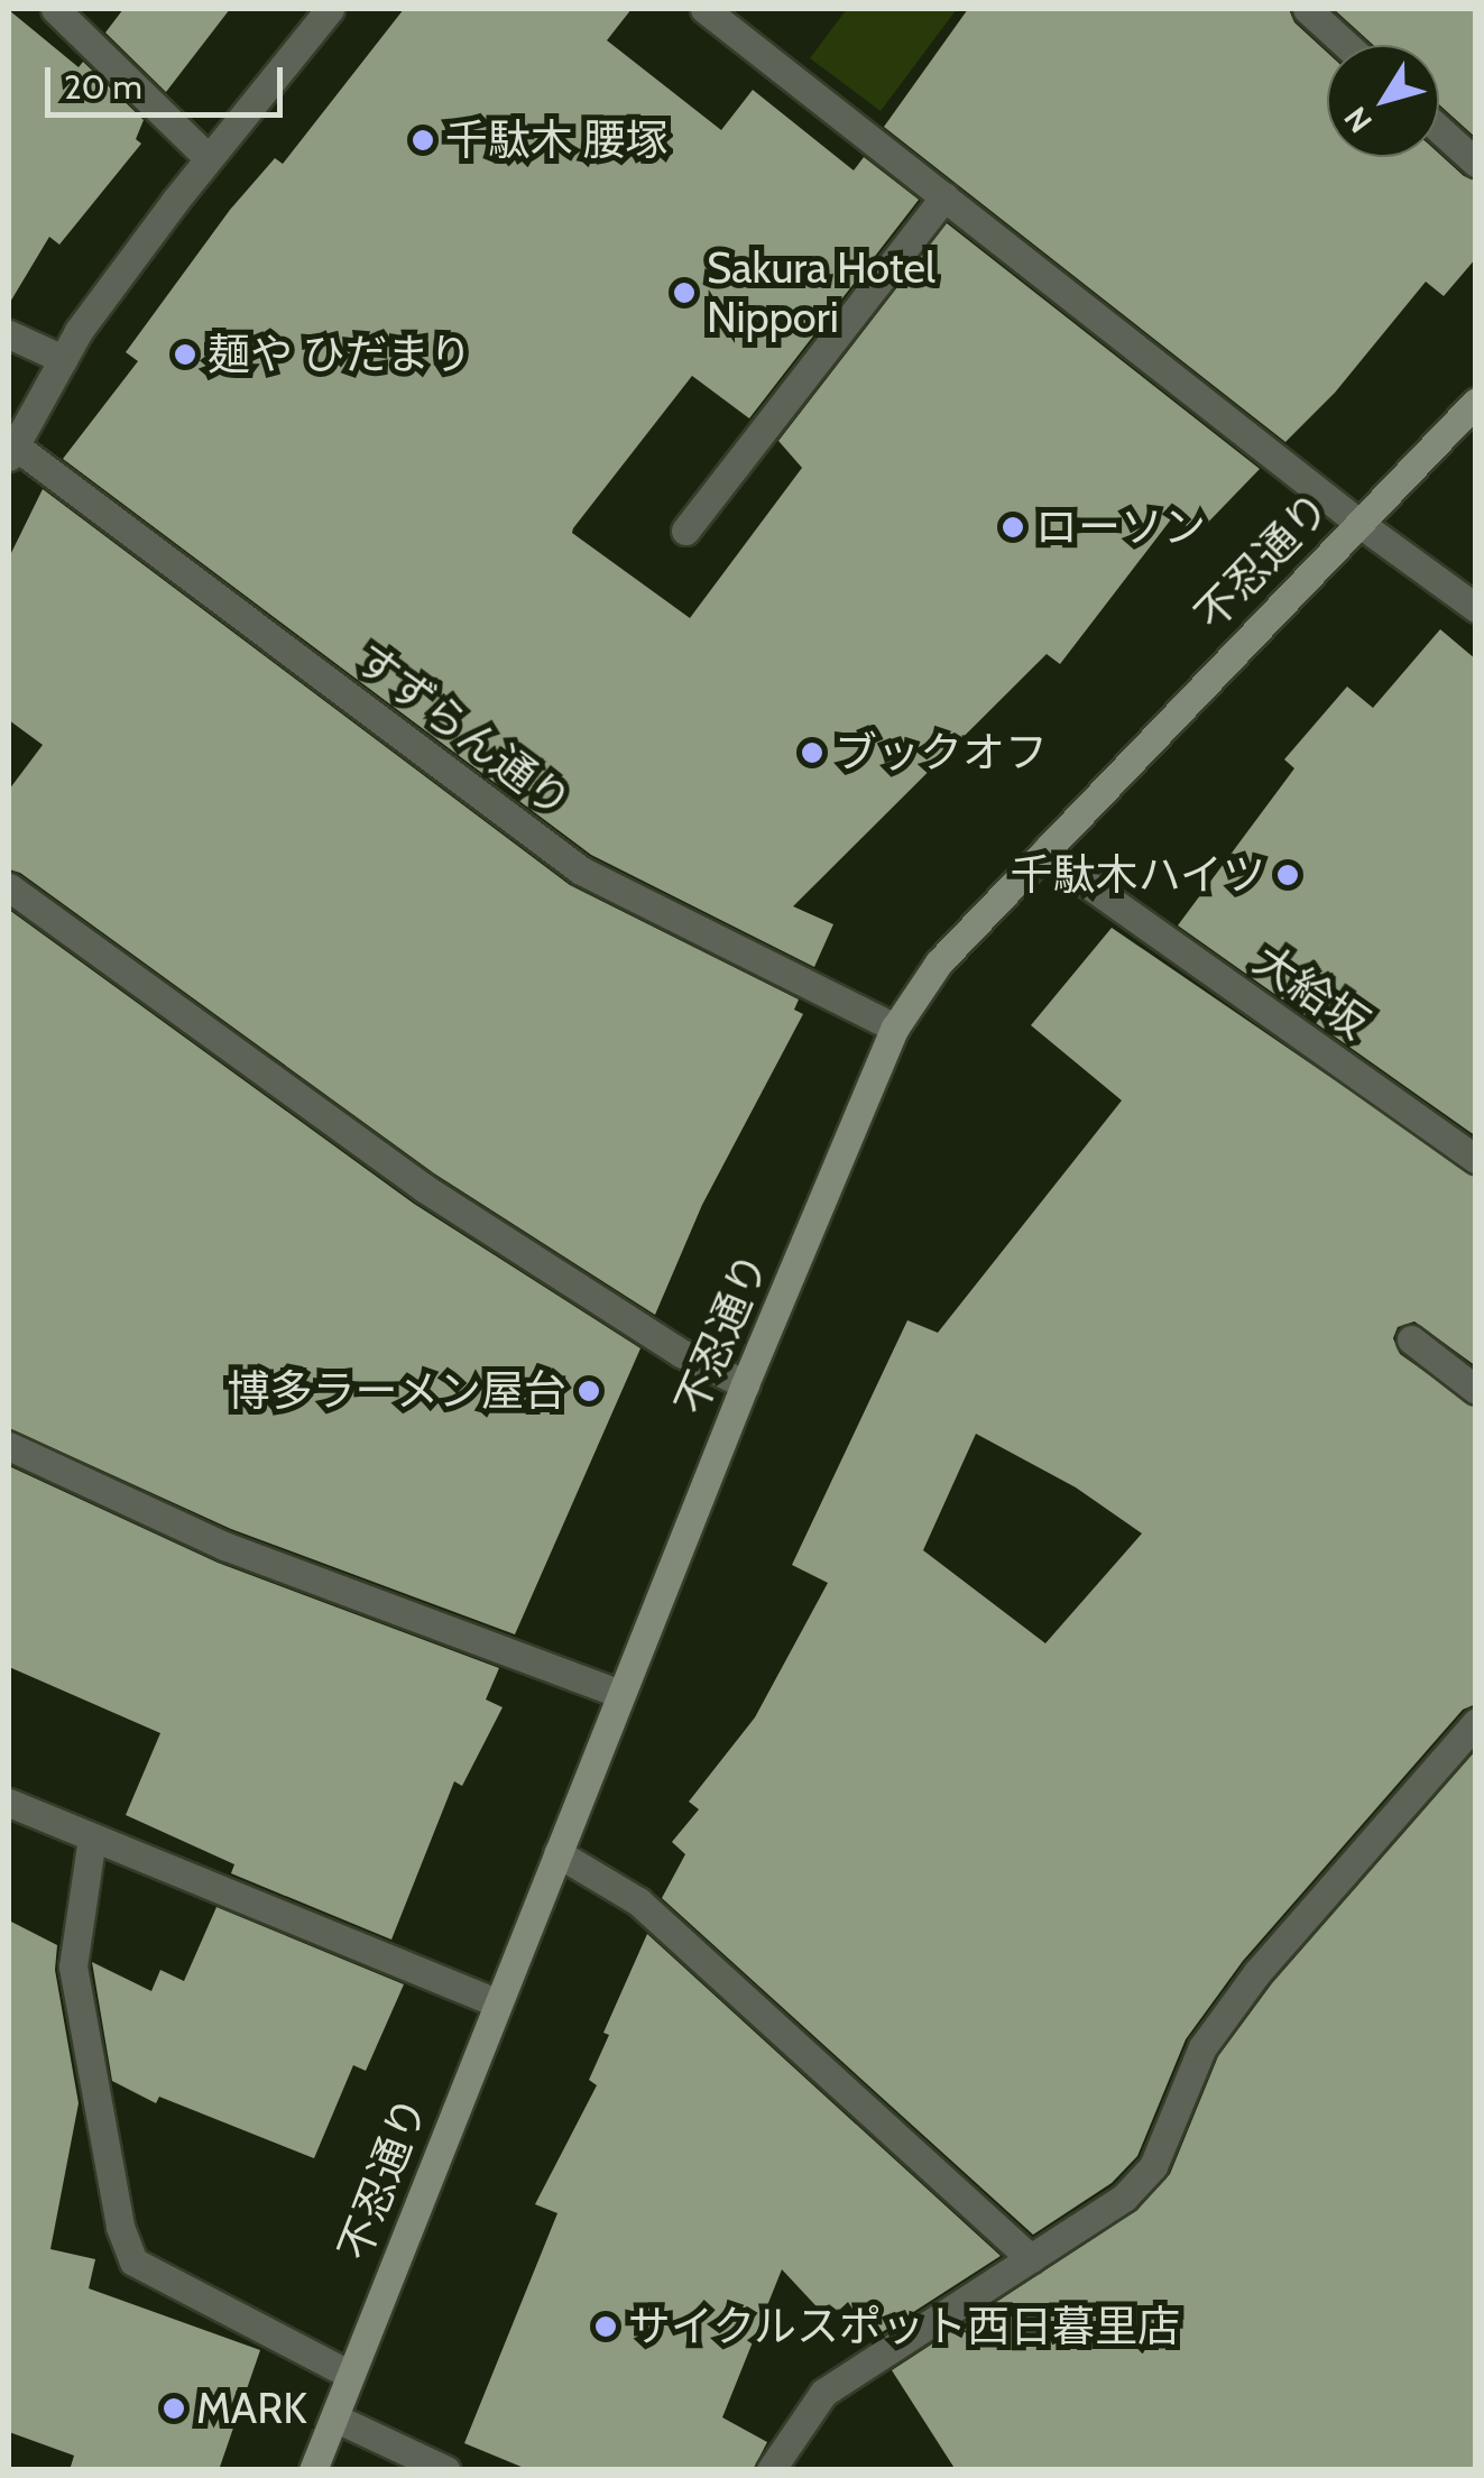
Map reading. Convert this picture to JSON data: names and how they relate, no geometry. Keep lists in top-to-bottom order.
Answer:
{
  "streets": {
    "main road": ["不忍通り"],
    "street": ["すずらん通り", "大給坂"]
  },
  "crossings": [
    ["不忍通り", "すずらん通り"],
    ["不忍通り", "大給坂"]
  ],
  "places": [
    "千駄木 腰塚",
    "Sakura Hotel Nippori",
    "麺や ひだまり",
    "ローソン",
    "ブックオフ",
    "千駄木ハイツ",
    "博多ラーメン屋台",
    "サイクルスポット西日暮里店",
    "MARK"
  ],
  "scale_bar": "20 m",
  "north": "bottom left"
}
